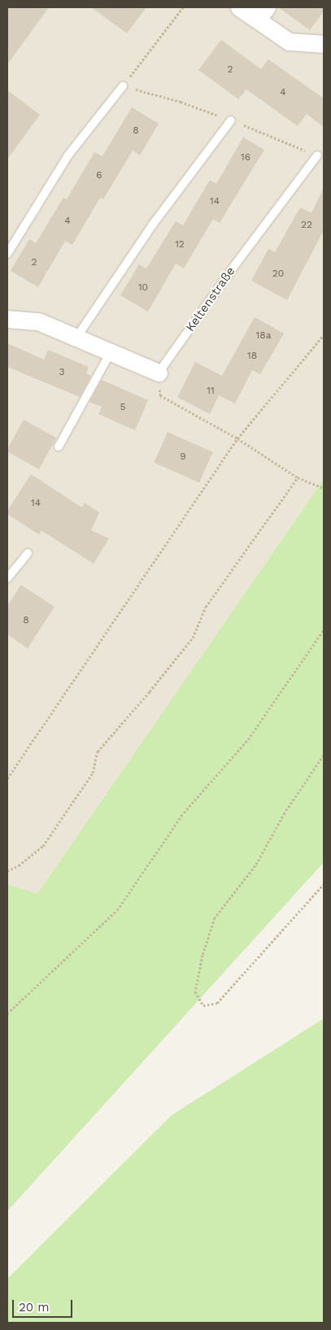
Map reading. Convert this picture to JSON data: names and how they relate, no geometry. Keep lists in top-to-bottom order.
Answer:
{
  "streets": {
    "lane": ["Keltenstraße"]
  },
  "house_numbers": [
    "2",
    "4",
    "8",
    "16",
    "6",
    "14",
    "4",
    "22",
    "12",
    "2",
    "20",
    "10",
    "18a",
    "18",
    "3",
    "11",
    "5",
    "9",
    "14",
    "8"
  ],
  "scale_bar": "20 m"
}
